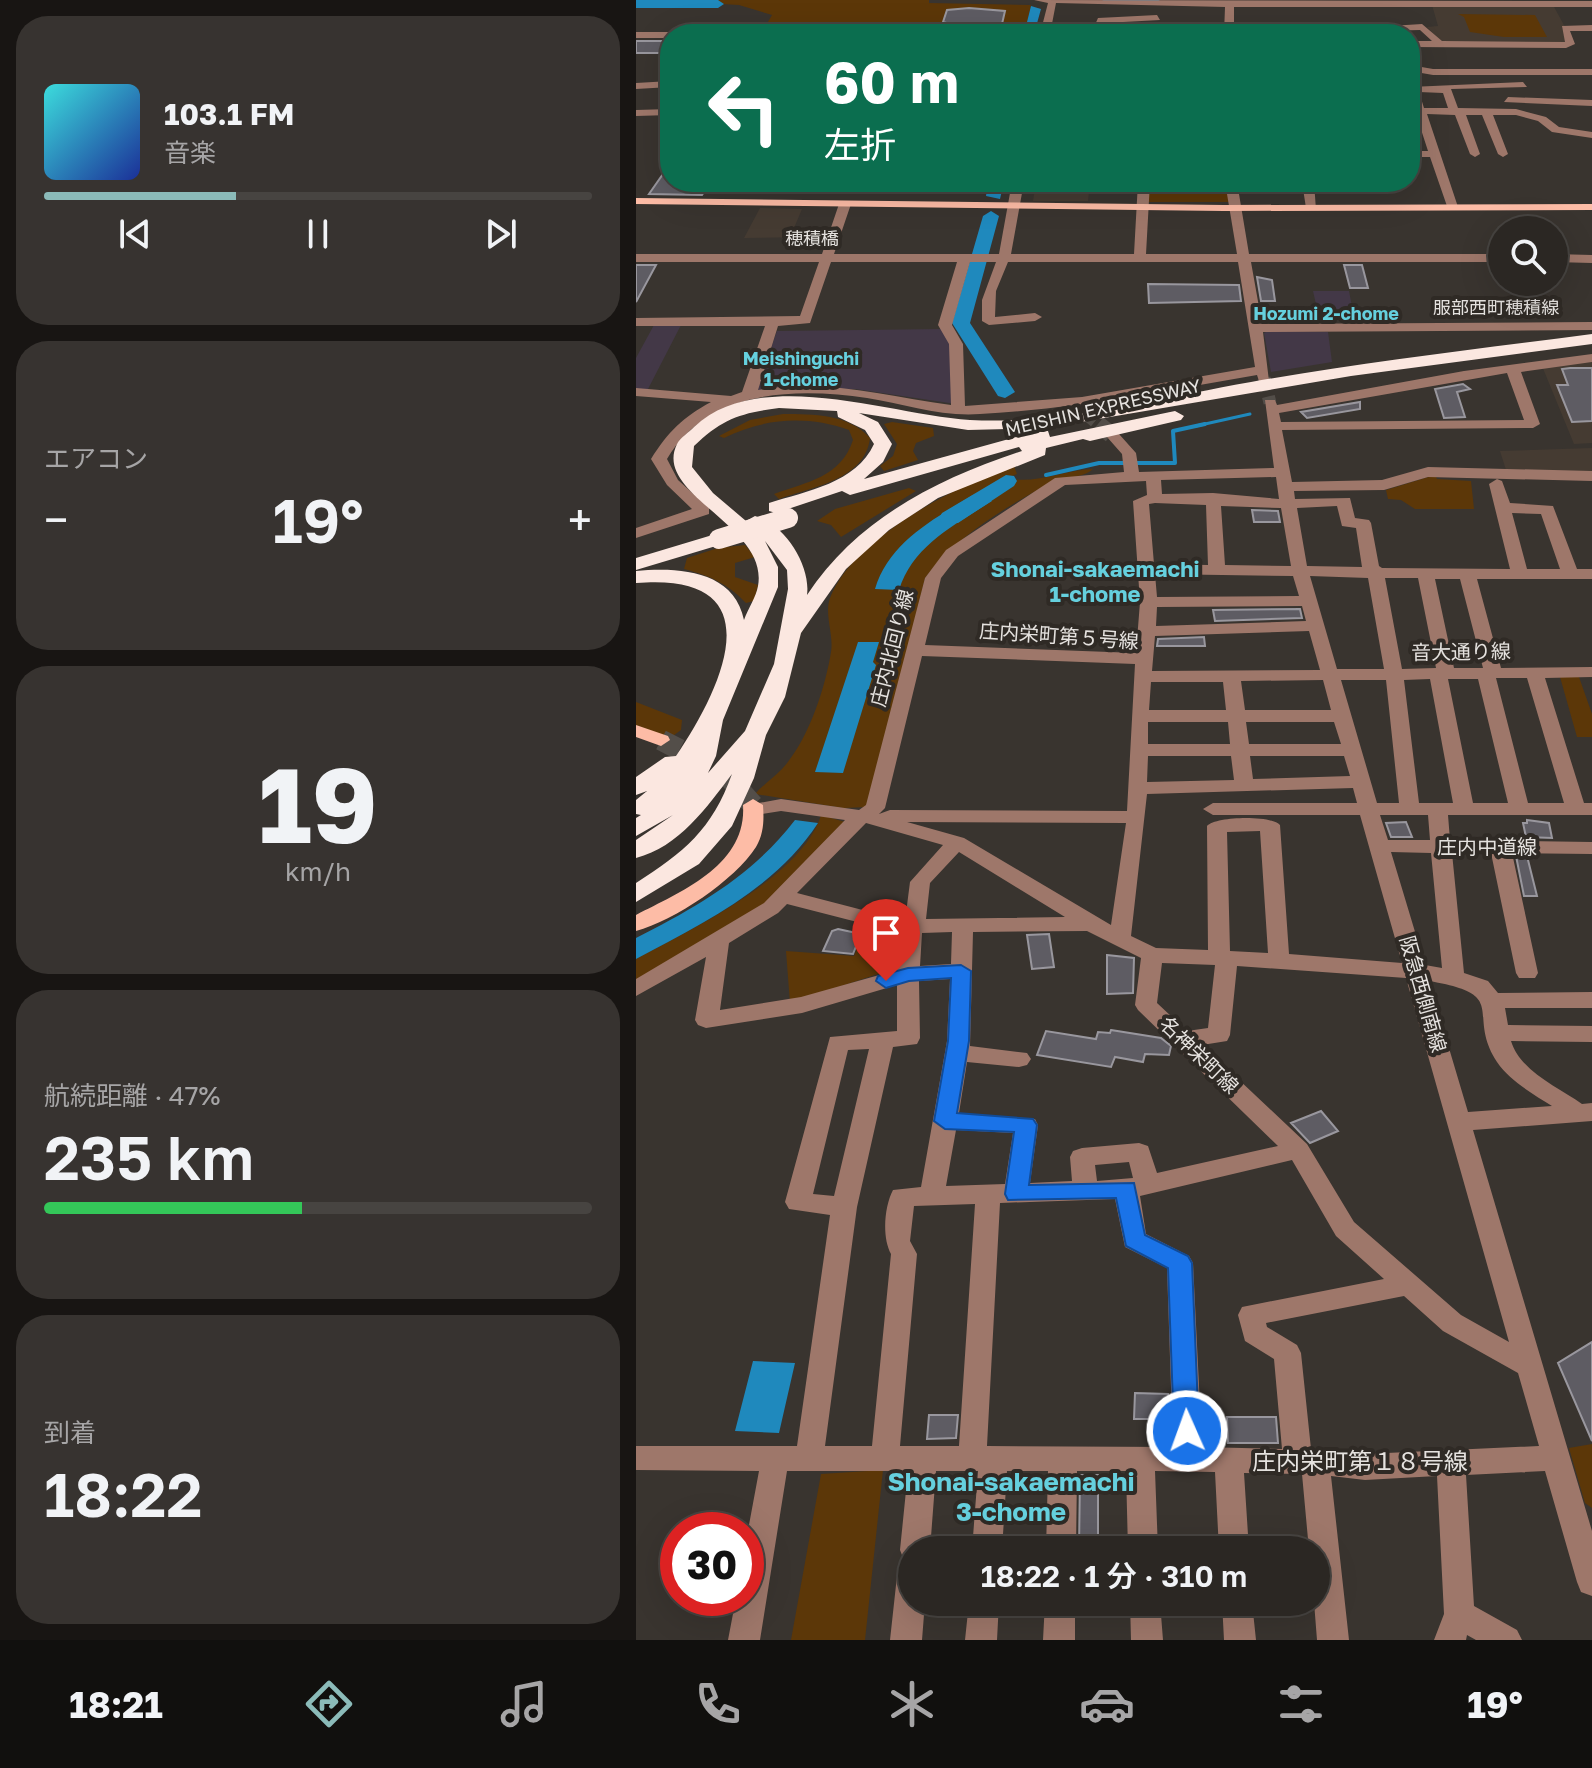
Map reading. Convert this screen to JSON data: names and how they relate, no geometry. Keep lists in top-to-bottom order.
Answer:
{
  "streets": {
    "highway": ["MEISHIN EXPRESSWAY"],
    "street": [
      "穂積橋",
      "服部西町穂積線",
      "庄内栄町第５号線",
      "庄内北回り線",
      "音大通り線",
      "庄内中道線",
      "阪急西側南線",
      "名神栄町線",
      "庄内栄町第１８号線"
    ]
  },
  "crossings": [
    ["庄内栄町第５号線", "庄内北回り線"],
    ["庄内栄町第５号線", "音大通り線"],
    ["庄内栄町第５号線", "阪急西側南線"],
    ["庄内北回り線", "阪急西側南線"],
    ["音大通り線", "阪急西側南線"],
    ["庄内中道線", "阪急西側南線"],
    ["阪急西側南線", "名神栄町線"],
    ["阪急西側南線", "庄内栄町第１８号線"]
  ],
  "districts": [
    "Hozumi 2-chome",
    "Meishinguchi 1-chome",
    "Shonai-sakaemachi 1-chome",
    "Shonai-sakaemachi 3-chome"
  ],
  "page": {
    "turn": ["60 m", "左折"],
    "song": ["103.1 FM", "音楽"],
    "tile": [
      "エアコン",
      ["19", "km/h"],
      ["航続距離 · 47%", "235 km"],
      ["到着", "18:22"]
    ],
    "heat": ["−", "19°", "+"],
    "limit": "30",
    "trip": "18:22 · 1 分 · 310 m",
    "tabs": ["18:21", "19°"]
  }
}
